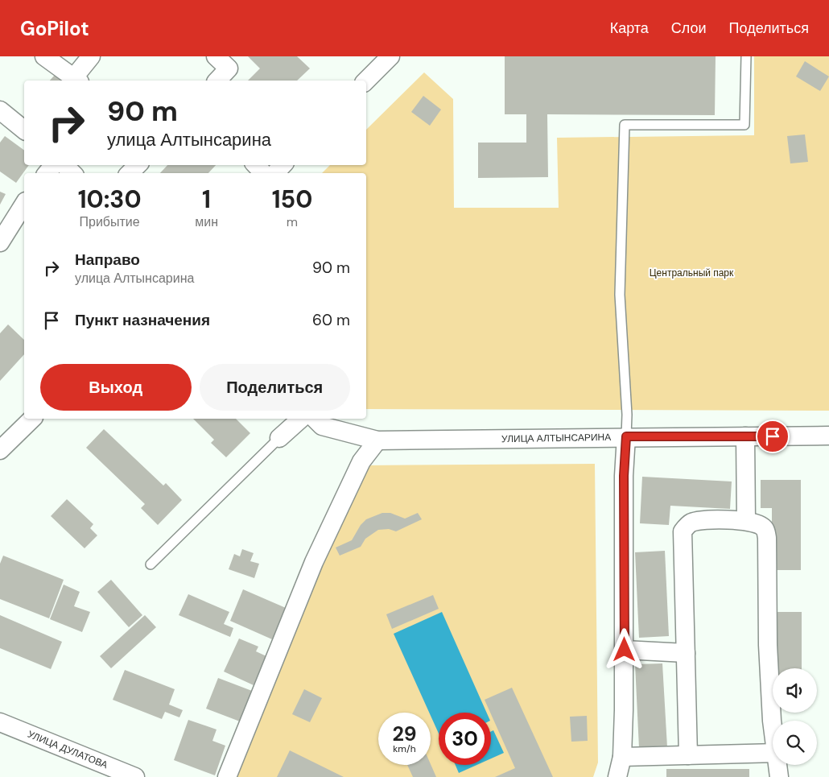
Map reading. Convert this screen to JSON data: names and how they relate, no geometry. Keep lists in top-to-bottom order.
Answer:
{
  "streets": {
    "street": ["УЛИЦА АЛТЫНСАРИНА", "УЛИЦА ДУЛАТОВА"]
  },
  "parks": ["Центральный парк"],
  "page": {
    "header": "GoPilot",
    "nav": ["Карта", "Слои", "Поделиться"],
    "turn": ["90 m", "улица Алтынсарина"],
    "eta": [
      "10:30",
      "Прибытие",
      "1",
      "мин",
      "150",
      "m"
    ],
    "list": [
      {
        "name": "Направо",
        "note": "улица Алтынсарина",
        "value": "90 m"
      },
      {
        "name": "Пункт назначения",
        "value": "60 m"
      }
    ],
    "buttons": ["Выход", "Поделиться"],
    "speed": "29 km/h",
    "limit": "30"
  }
}
